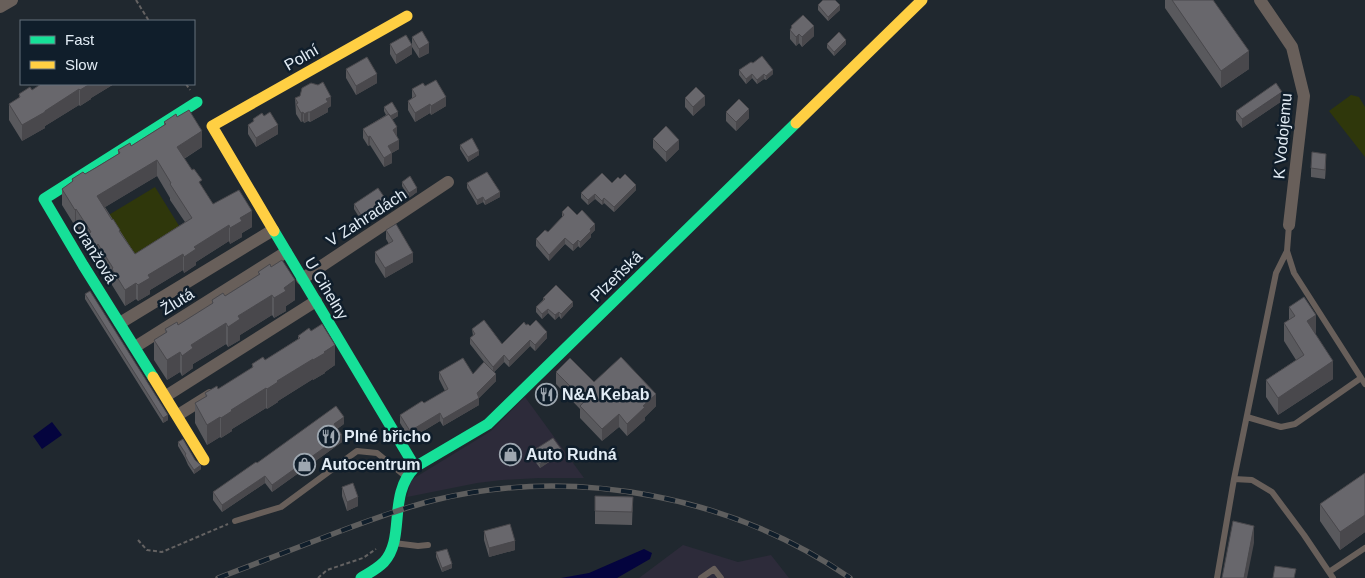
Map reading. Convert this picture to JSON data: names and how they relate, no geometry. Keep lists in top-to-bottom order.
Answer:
{
  "streets": {
    "street": [
      "Polní",
      "K Vodojemu",
      "V Zahradách",
      "Oranžová",
      "Plzeňská",
      "U Cihelny",
      "Žlutá"
    ]
  },
  "crossings": [
    ["Polní", "U Cihelny"],
    ["V Zahradách", "U Cihelny"],
    ["Plzeňská", "U Cihelny"],
    ["U Cihelny", "Žlutá"]
  ],
  "places": {
    "restaurant": ["N&A Kebab", "Plné břicho"],
    "shop": ["Auto Rudná", "Autocentrum"]
  },
  "legend": ["Fast", "Slow"]
}
